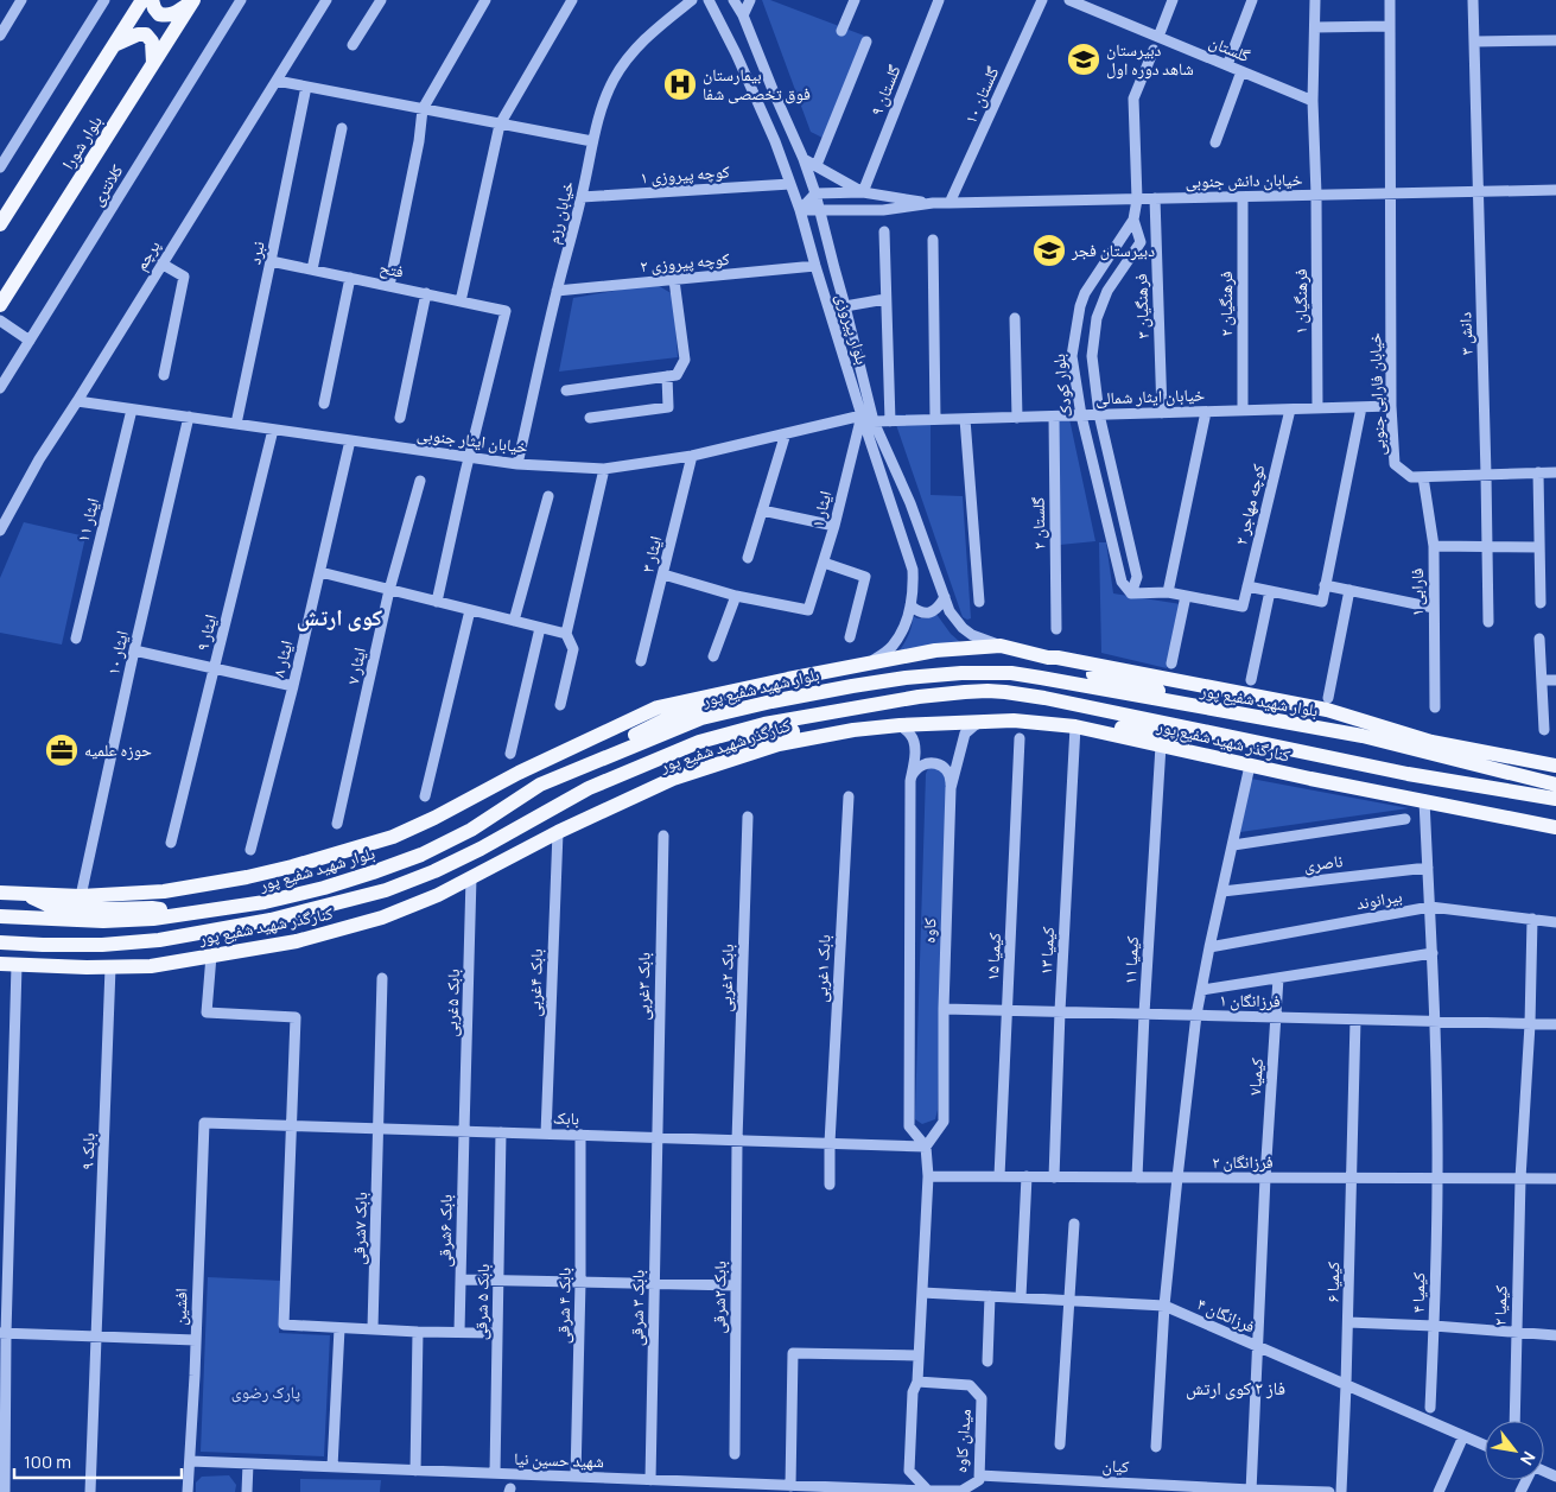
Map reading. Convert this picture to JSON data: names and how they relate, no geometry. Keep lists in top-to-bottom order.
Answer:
{
  "streets": {
    "main road": ["بلوار شورا", "بلوار شهید شفیع پور", "کنارگذر شهید شفیع پور"],
    "street": [
      "گلستان",
      "گلستان ۹",
      "گلستان ۱۰",
      "کوچه پیروزی ۱",
      "خیابان دانش جنوبی",
      "کلانتری",
      "خیابان رزم",
      "نبرد",
      "پرچم",
      "کوچه پیروزی ۲",
      "فتح",
      "فرهنگیان ۱",
      "فرهنگیان ۲",
      "فرهنگیان ۳",
      "بلوار پیروزی",
      "دانش ۳",
      "بلوار کودک",
      "خیابان فارابی جنوبی",
      "خیابان ایثار شمالی",
      "خیابان ایثار جنوبی",
      "کوچه مهاجر ۲",
      "ایثار ۱",
      "ایثار ۱۱",
      "گلستان ۲",
      "ایثار ۳",
      "فارابی ۱",
      "ایثار ۹",
      "ایثار ۱۰",
      "ایثار ۸",
      "ایثار ۷",
      "ناصری",
      "بیرانوند",
      "کاوه",
      "کیمیا ۱۳",
      "کیمیا ۱۵",
      "کیمیا ۱۱",
      "بابک ۱غربی",
      "بابک ۲غربی",
      "بابک ۴غربی",
      "بابک ۳غربی",
      "فرزانگان ۱",
      "بابک ۵غربی",
      "کیمیا۷",
      "بابک",
      "بابک ۹",
      "فرزانگان ۲",
      "بابک ۷شرقی",
      "بابک ۶شرقی",
      "کیمیا ۶",
      "کیمیا ۴",
      "بابک ۲شرقی",
      "بابک ۵ شرقی",
      "بابک ۴ شرقی",
      "کیمیا ۲",
      "افشین",
      "بابک ۳ شرقی",
      "فرزانگان ۴",
      "میدان کاوه",
      "شهید حسین نیا",
      "کیان"
    ]
  },
  "crossings": [
    ["گلستان", "فرهنگیان ۱"],
    ["گلستان ۹", "خیابان دانش جنوبی"],
    ["گلستان ۱۰", "خیابان دانش جنوبی"],
    ["کوچه پیروزی ۱", "خیابان رزم"],
    ["کوچه پیروزی ۱", "بلوار پیروزی"],
    ["خیابان دانش جنوبی", "فرهنگیان ۱"],
    ["خیابان دانش جنوبی", "فرهنگیان ۲"],
    ["خیابان دانش جنوبی", "فرهنگیان ۳"],
    ["خیابان دانش جنوبی", "بلوار پیروزی"],
    ["خیابان دانش جنوبی", "دانش ۳"],
    ["خیابان دانش جنوبی", "خیابان فارابی جنوبی"],
    ["خیابان رزم", "کوچه پیروزی ۲"],
    ["خیابان رزم", "خیابان ایثار جنوبی"],
    ["نبرد", "فتح"],
    ["نبرد", "خیابان ایثار جنوبی"],
    ["پرچم", "خیابان ایثار جنوبی"],
    ["کوچه پیروزی ۲", "بلوار پیروزی"],
    ["فتح", "خیابان ایثار جنوبی"],
    ["فرهنگیان ۱", "خیابان ایثار شمالی"],
    ["فرهنگیان ۲", "خیابان ایثار شمالی"],
    ["فرهنگیان ۳", "خیابان ایثار شمالی"],
    ["بلوار پیروزی", "خیابان ایثار شمالی"],
    ["بلوار پیروزی", "خیابان ایثار جنوبی"],
    ["بلوار پیروزی", "ایثار ۱"],
    ["دانش ۳", "خیابان فارابی جنوبی"],
    ["بلوار کودک", "خیابان ایثار شمالی"],
    ["خیابان فارابی جنوبی", "خیابان ایثار شمالی"],
    ["خیابان فارابی جنوبی", "فارابی ۱"],
    ["خیابان ایثار شمالی", "کوچه مهاجر ۲"],
    ["خیابان ایثار شمالی", "گلستان ۲"],
    ["خیابان ایثار جنوبی", "ایثار ۱"],
    ["خیابان ایثار جنوبی", "ایثار ۱۱"],
    ["خیابان ایثار جنوبی", "ایثار ۳"],
    ["خیابان ایثار جنوبی", "ایثار ۹"],
    ["خیابان ایثار جنوبی", "ایثار ۱۰"],
    ["خیابان ایثار جنوبی", "ایثار ۸"],
    ["کنارگذر شهید شفیع پور", "کاوه"],
    ["کنارگذر شهید شفیع پور", "کیمیا ۱۳"],
    ["کنارگذر شهید شفیع پور", "کیمیا ۱۱"],
    ["کنارگذر شهید شفیع پور", "بابک ۴غربی"],
    ["کنارگذر شهید شفیع پور", "بابک ۵غربی"],
    ["کنارگذر شهید شفیع پور", "بابک ۹"],
    ["کنارگذر شهید شفیع پور", "کیمیا ۴"],
    ["ناصری", "کیمیا ۴"],
    ["بیرانوند", "کیمیا ۴"],
    ["بیرانوند", "کیمیا ۲"],
    ["کاوه", "فرزانگان ۱"],
    ["کاوه", "بابک"],
    ["کیمیا ۱۳", "فرزانگان ۱"],
    ["کیمیا ۱۳", "فرزانگان ۲"],
    ["کیمیا ۱۵", "فرزانگان ۱"],
    ["کیمیا ۱۵", "فرزانگان ۲"],
    ["کیمیا ۱۱", "فرزانگان ۱"],
    ["کیمیا ۱۱", "فرزانگان ۲"],
    ["بابک ۱غربی", "بابک"],
    ["بابک ۲غربی", "بابک"],
    ["بابک ۲غربی", "بابک ۲شرقی"],
    ["بابک ۴غربی", "بابک"],
    ["بابک ۳غربی", "بابک"],
    ["بابک ۳غربی", "بابک ۳ شرقی"],
    ["فرزانگان ۱", "کیمیا۷"],
    ["فرزانگان ۱", "کیمیا ۶"],
    ["فرزانگان ۱", "کیمیا ۴"],
    ["فرزانگان ۱", "کیمیا ۲"],
    ["بابک ۵غربی", "بابک"],
    ["بابک ۵غربی", "بابک ۶شرقی"],
    ["کیمیا۷", "فرزانگان ۲"],
    ["کیمیا۷", "فرزانگان ۴"],
    ["کیمیا۷", "کیان"],
    ["بابک", "بابک ۷شرقی"],
    ["بابک", "بابک ۶شرقی"],
    ["بابک", "بابک ۲شرقی"],
    ["بابک", "بابک ۵ شرقی"],
    ["بابک", "بابک ۴ شرقی"],
    ["بابک", "افشین"],
    ["بابک", "بابک ۳ شرقی"],
    ["فرزانگان ۲", "کیمیا ۶"],
    ["فرزانگان ۲", "کیمیا ۴"],
    ["فرزانگان ۲", "کیمیا ۲"],
    ["کیمیا ۶", "فرزانگان ۴"],
    ["بابک ۵ شرقی", "شهید حسین نیا"],
    ["بابک ۴ شرقی", "شهید حسین نیا"],
    ["افشین", "شهید حسین نیا"],
    ["بابک ۳ شرقی", "شهید حسین نیا"],
    ["میدان کاوه", "شهید حسین نیا"],
    ["میدان کاوه", "کیان"]
  ],
  "districts": ["کوی ارتش", "فاز ۲ کوی ارتش"],
  "parks": ["پارک رضوی"],
  "places": {
    "school or university": ["دبیرستان شاهد دوره اول", "دبیرستان فجر"],
    "hospital": ["بیمارستان فوق تخصصی شفا"],
    "office": ["حوزه علمیه"]
  },
  "scale_bar": "100 m",
  "north": "bottom right"
}
